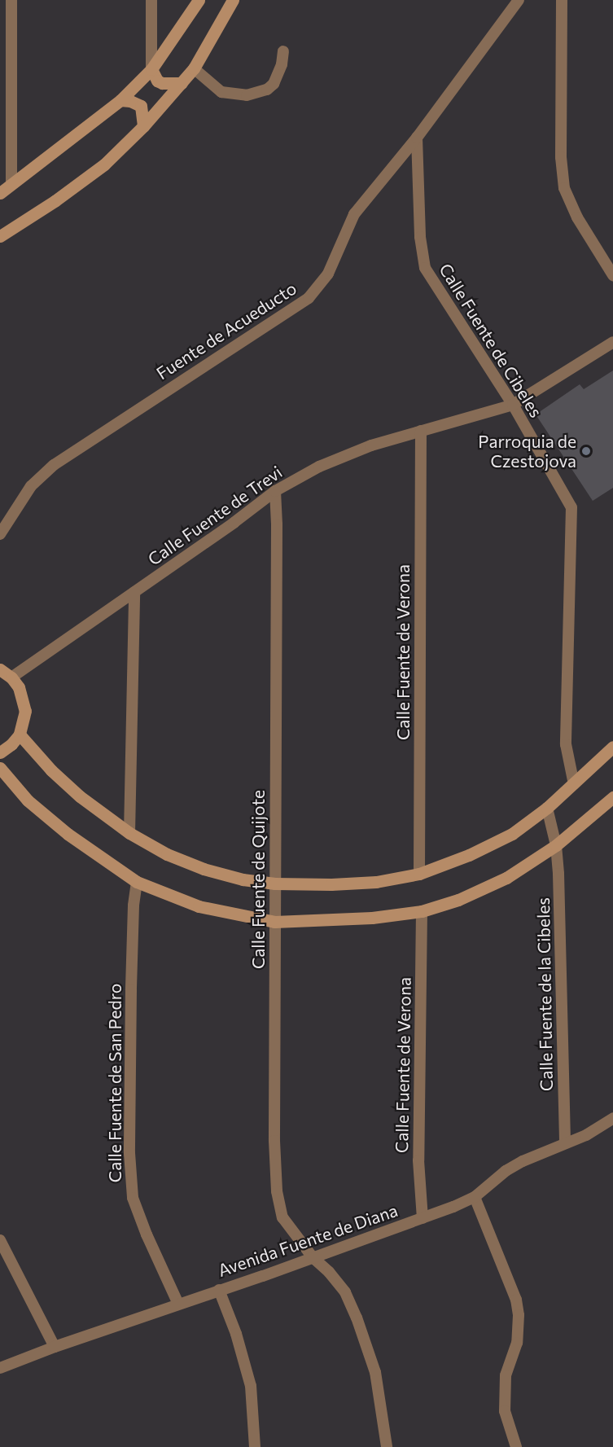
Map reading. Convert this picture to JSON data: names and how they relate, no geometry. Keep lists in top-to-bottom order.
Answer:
{
  "streets": {
    "street": [
      "Fuente de Acueducto",
      "Calle Fuente de Cibeles",
      "Calle Fuente de Trevi",
      "Calle Fuente de Verona",
      "Calle Fuente de Quijote",
      "Calle Fuente de la Cibeles",
      "Calle Fuente de San Pedro",
      "Avenida Fuente de Diana"
    ]
  },
  "crossings": [
    ["Fuente de Acueducto", "Calle Fuente de Cibeles"],
    ["Calle Fuente de Cibeles", "Calle Fuente de Trevi"],
    ["Calle Fuente de Trevi", "Calle Fuente de Verona"],
    ["Calle Fuente de Trevi", "Calle Fuente de Quijote"],
    ["Calle Fuente de Verona", "Avenida Fuente de Diana"],
    ["Calle Fuente de Quijote", "Avenida Fuente de Diana"],
    ["Calle Fuente de la Cibeles", "Avenida Fuente de Diana"],
    ["Calle Fuente de San Pedro", "Avenida Fuente de Diana"]
  ],
  "places": ["Parroquia de Czestojova"]
}
